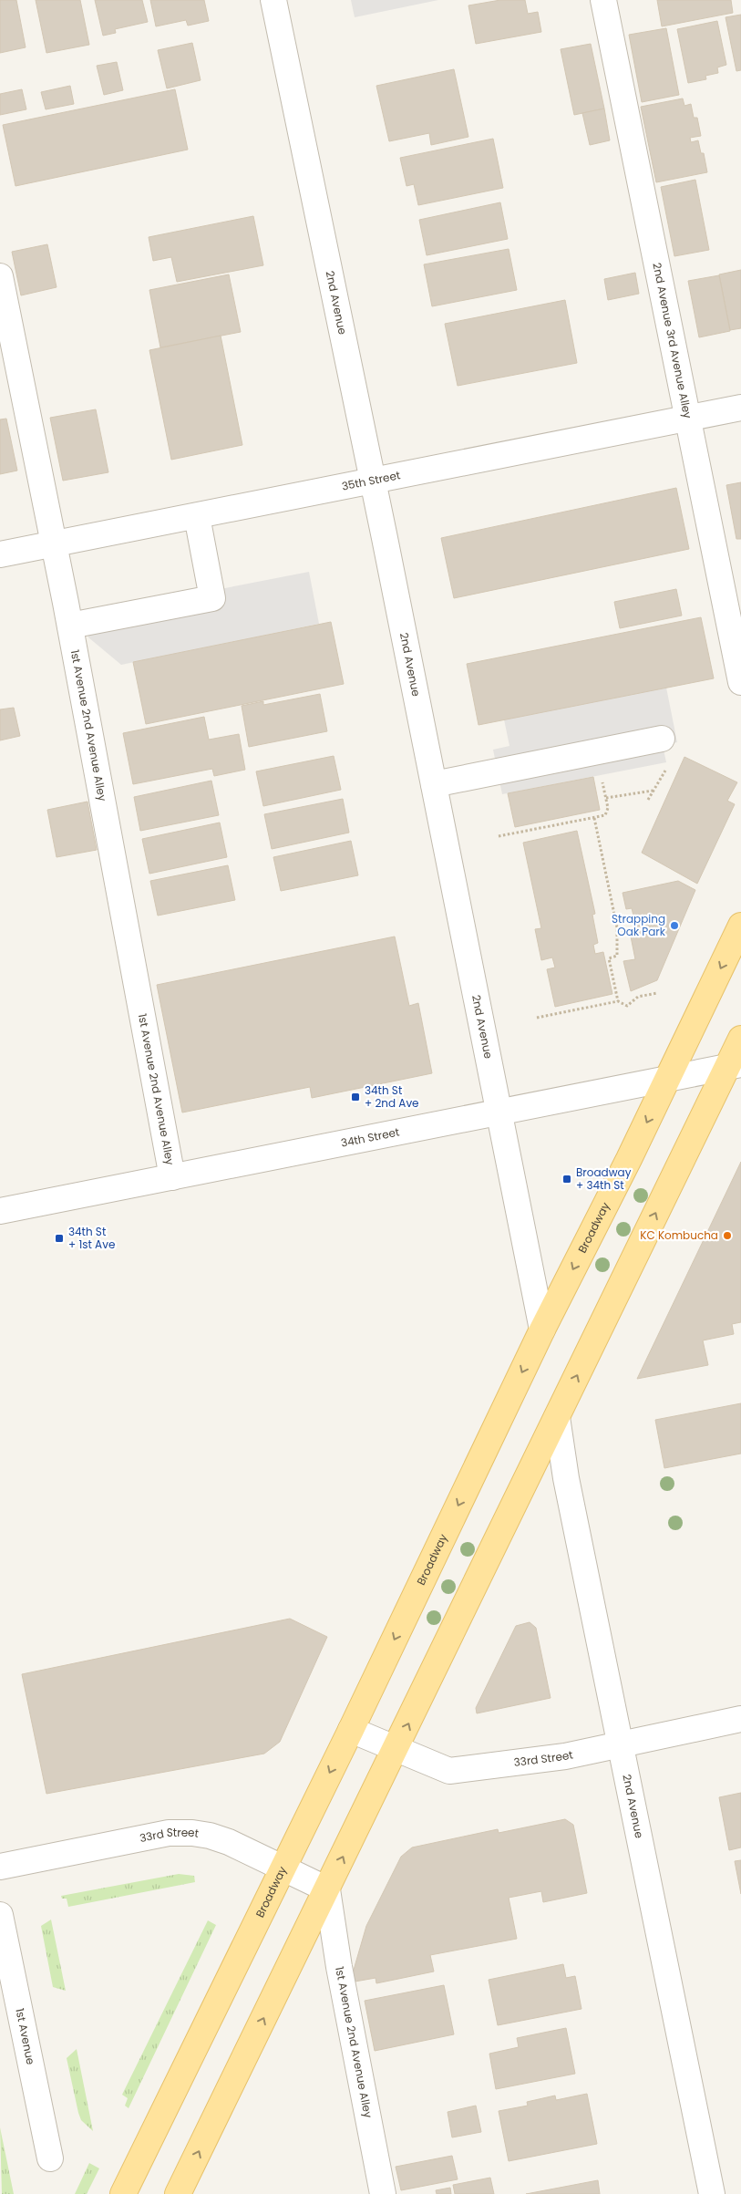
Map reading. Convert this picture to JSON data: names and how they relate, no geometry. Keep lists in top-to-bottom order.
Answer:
{
  "streets": {
    "main road": ["Broadway"],
    "street": [
      "2nd Avenue",
      "2nd Avenue 3rd Avenue Alley",
      "35th Street",
      "1st Avenue 2nd Avenue Alley",
      "34th Street",
      "33rd Street",
      "1st Avenue"
    ]
  },
  "crossings": [
    ["2nd Avenue", "35th Street"],
    ["2nd Avenue", "34th Street"],
    ["2nd Avenue", "Broadway"],
    ["2nd Avenue", "33rd Street"],
    ["2nd Avenue 3rd Avenue Alley", "35th Street"],
    ["35th Street", "1st Avenue 2nd Avenue Alley"],
    ["1st Avenue 2nd Avenue Alley", "34th Street"],
    ["1st Avenue 2nd Avenue Alley", "33rd Street"],
    ["34th Street", "Broadway"],
    ["Broadway", "33rd Street"]
  ],
  "places": {
    "other": ["Strapping Oak Park", "KC Kombucha"],
    "transit": ["34th St + 2nd Ave", "Broadway + 34th St", "34th St + 1st Ave"]
  }
}
